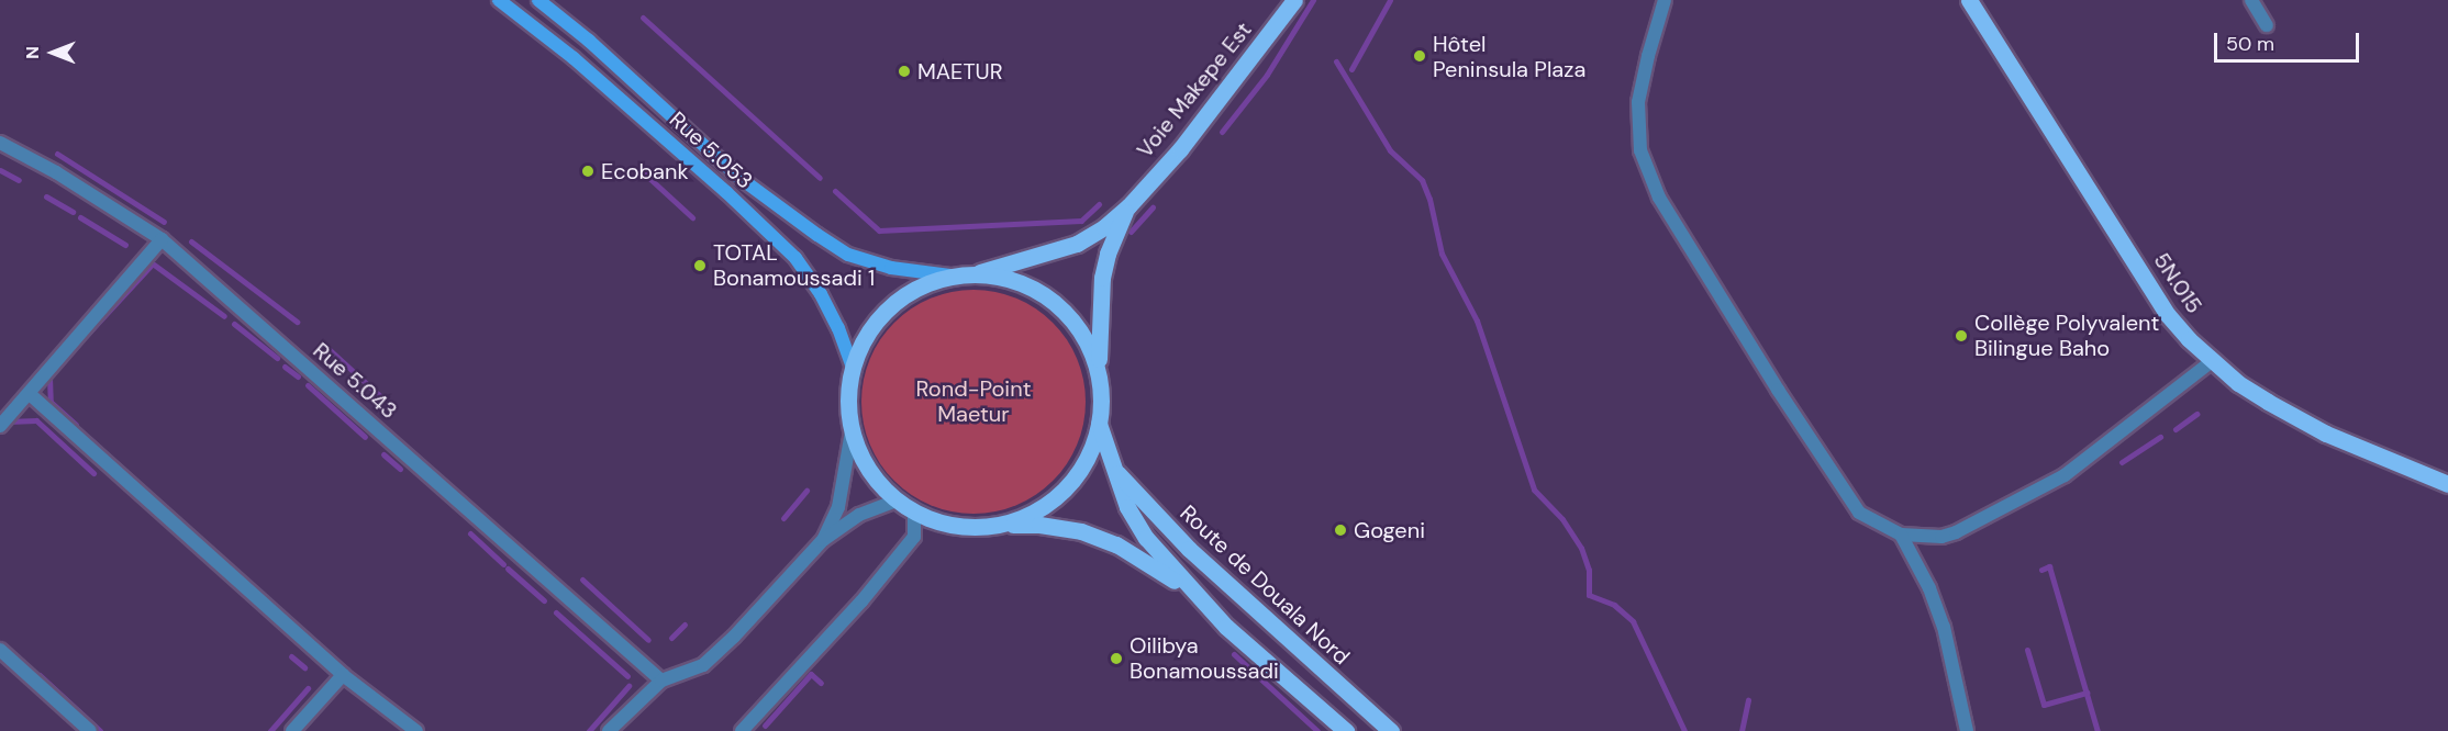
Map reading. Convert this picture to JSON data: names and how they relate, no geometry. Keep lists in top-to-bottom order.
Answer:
{
  "streets": {
    "main road": [
      "Voie Makepe Est",
      "Rue 5.053",
      "5N.015",
      "Route de Douala Nord"
    ],
    "street": ["Rue 5.043"]
  },
  "parks": ["Rond-Point Maetur"],
  "places": [
    "Hôtel Peninsula Plaza",
    "MAETUR",
    "Ecobank",
    "TOTAL Bonamoussadi 1",
    "Collège Polyvalent Bilingue Baho",
    "Gogeni",
    "Oilibya Bonamoussadi"
  ],
  "scale_bar": "50 m",
  "north": "left"
}
